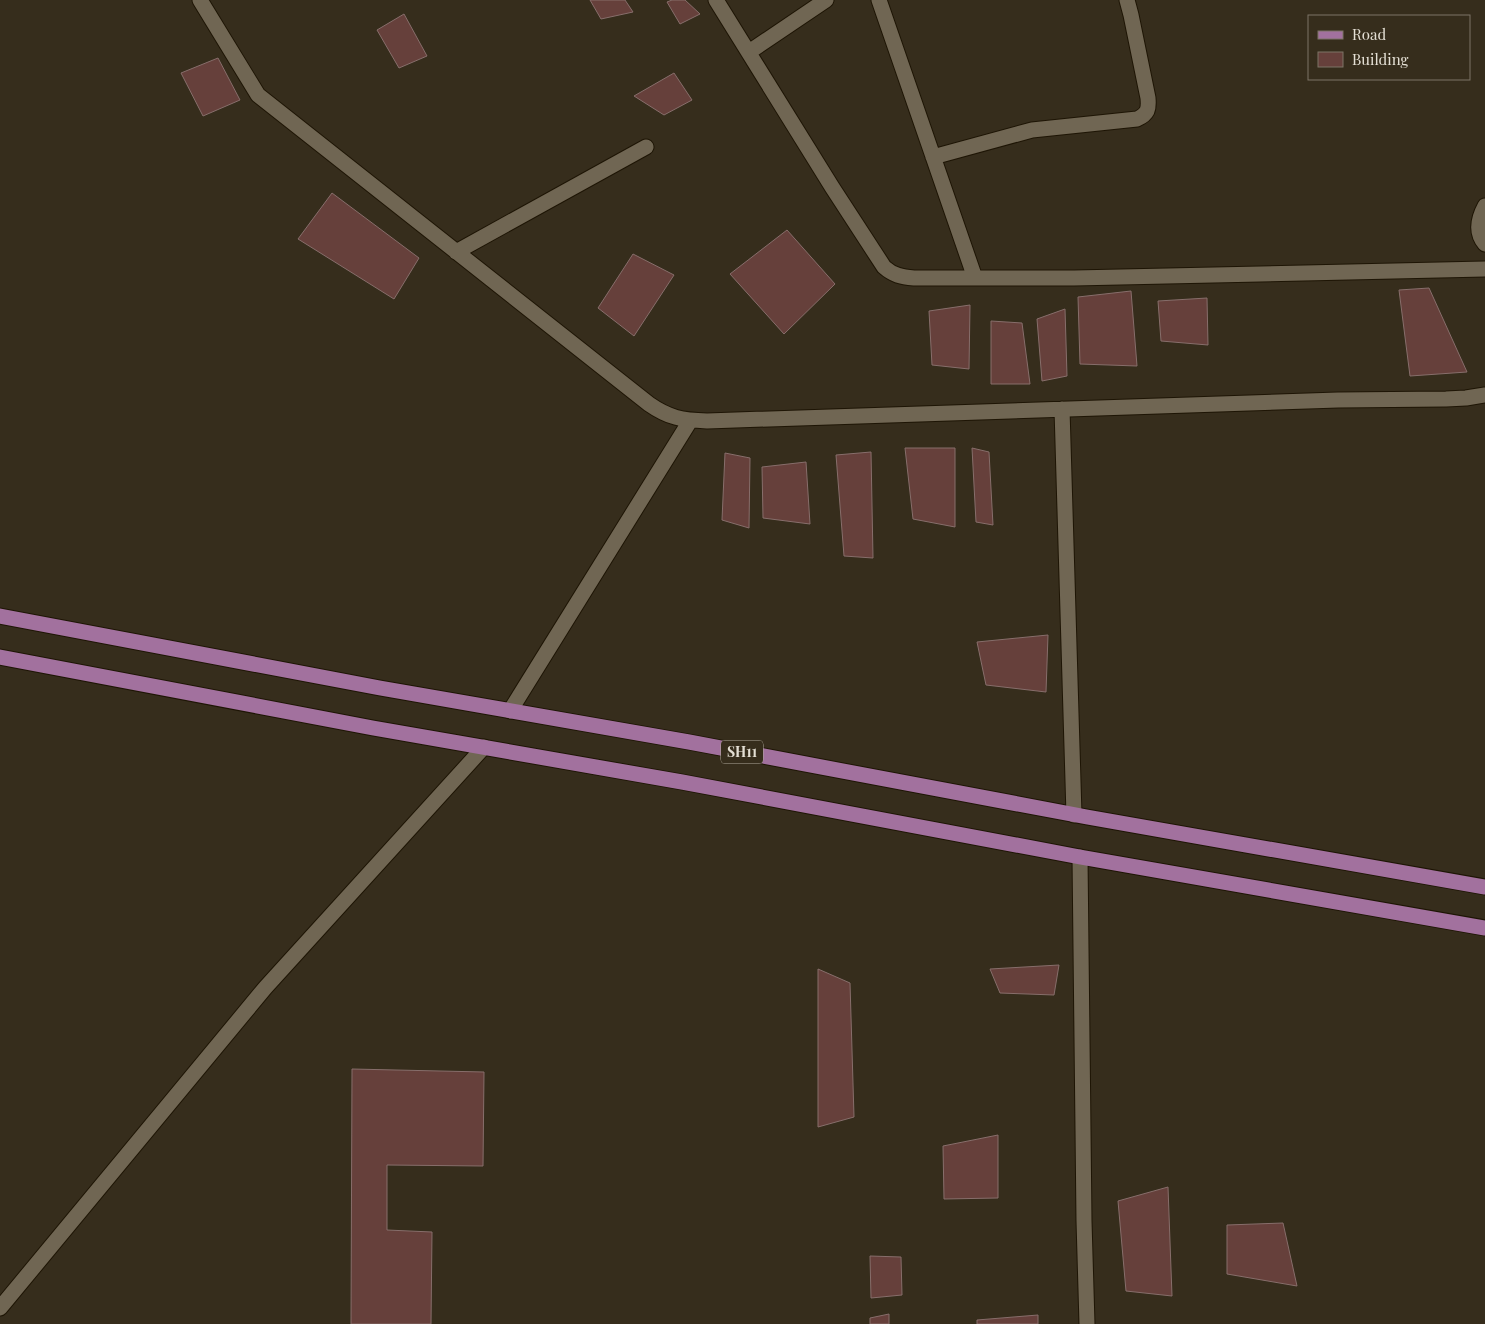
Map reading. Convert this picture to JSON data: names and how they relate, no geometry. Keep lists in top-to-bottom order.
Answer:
{
  "streets": {
    "main road": ["SH11"]
  },
  "legend": ["Road", "Building"]
}
